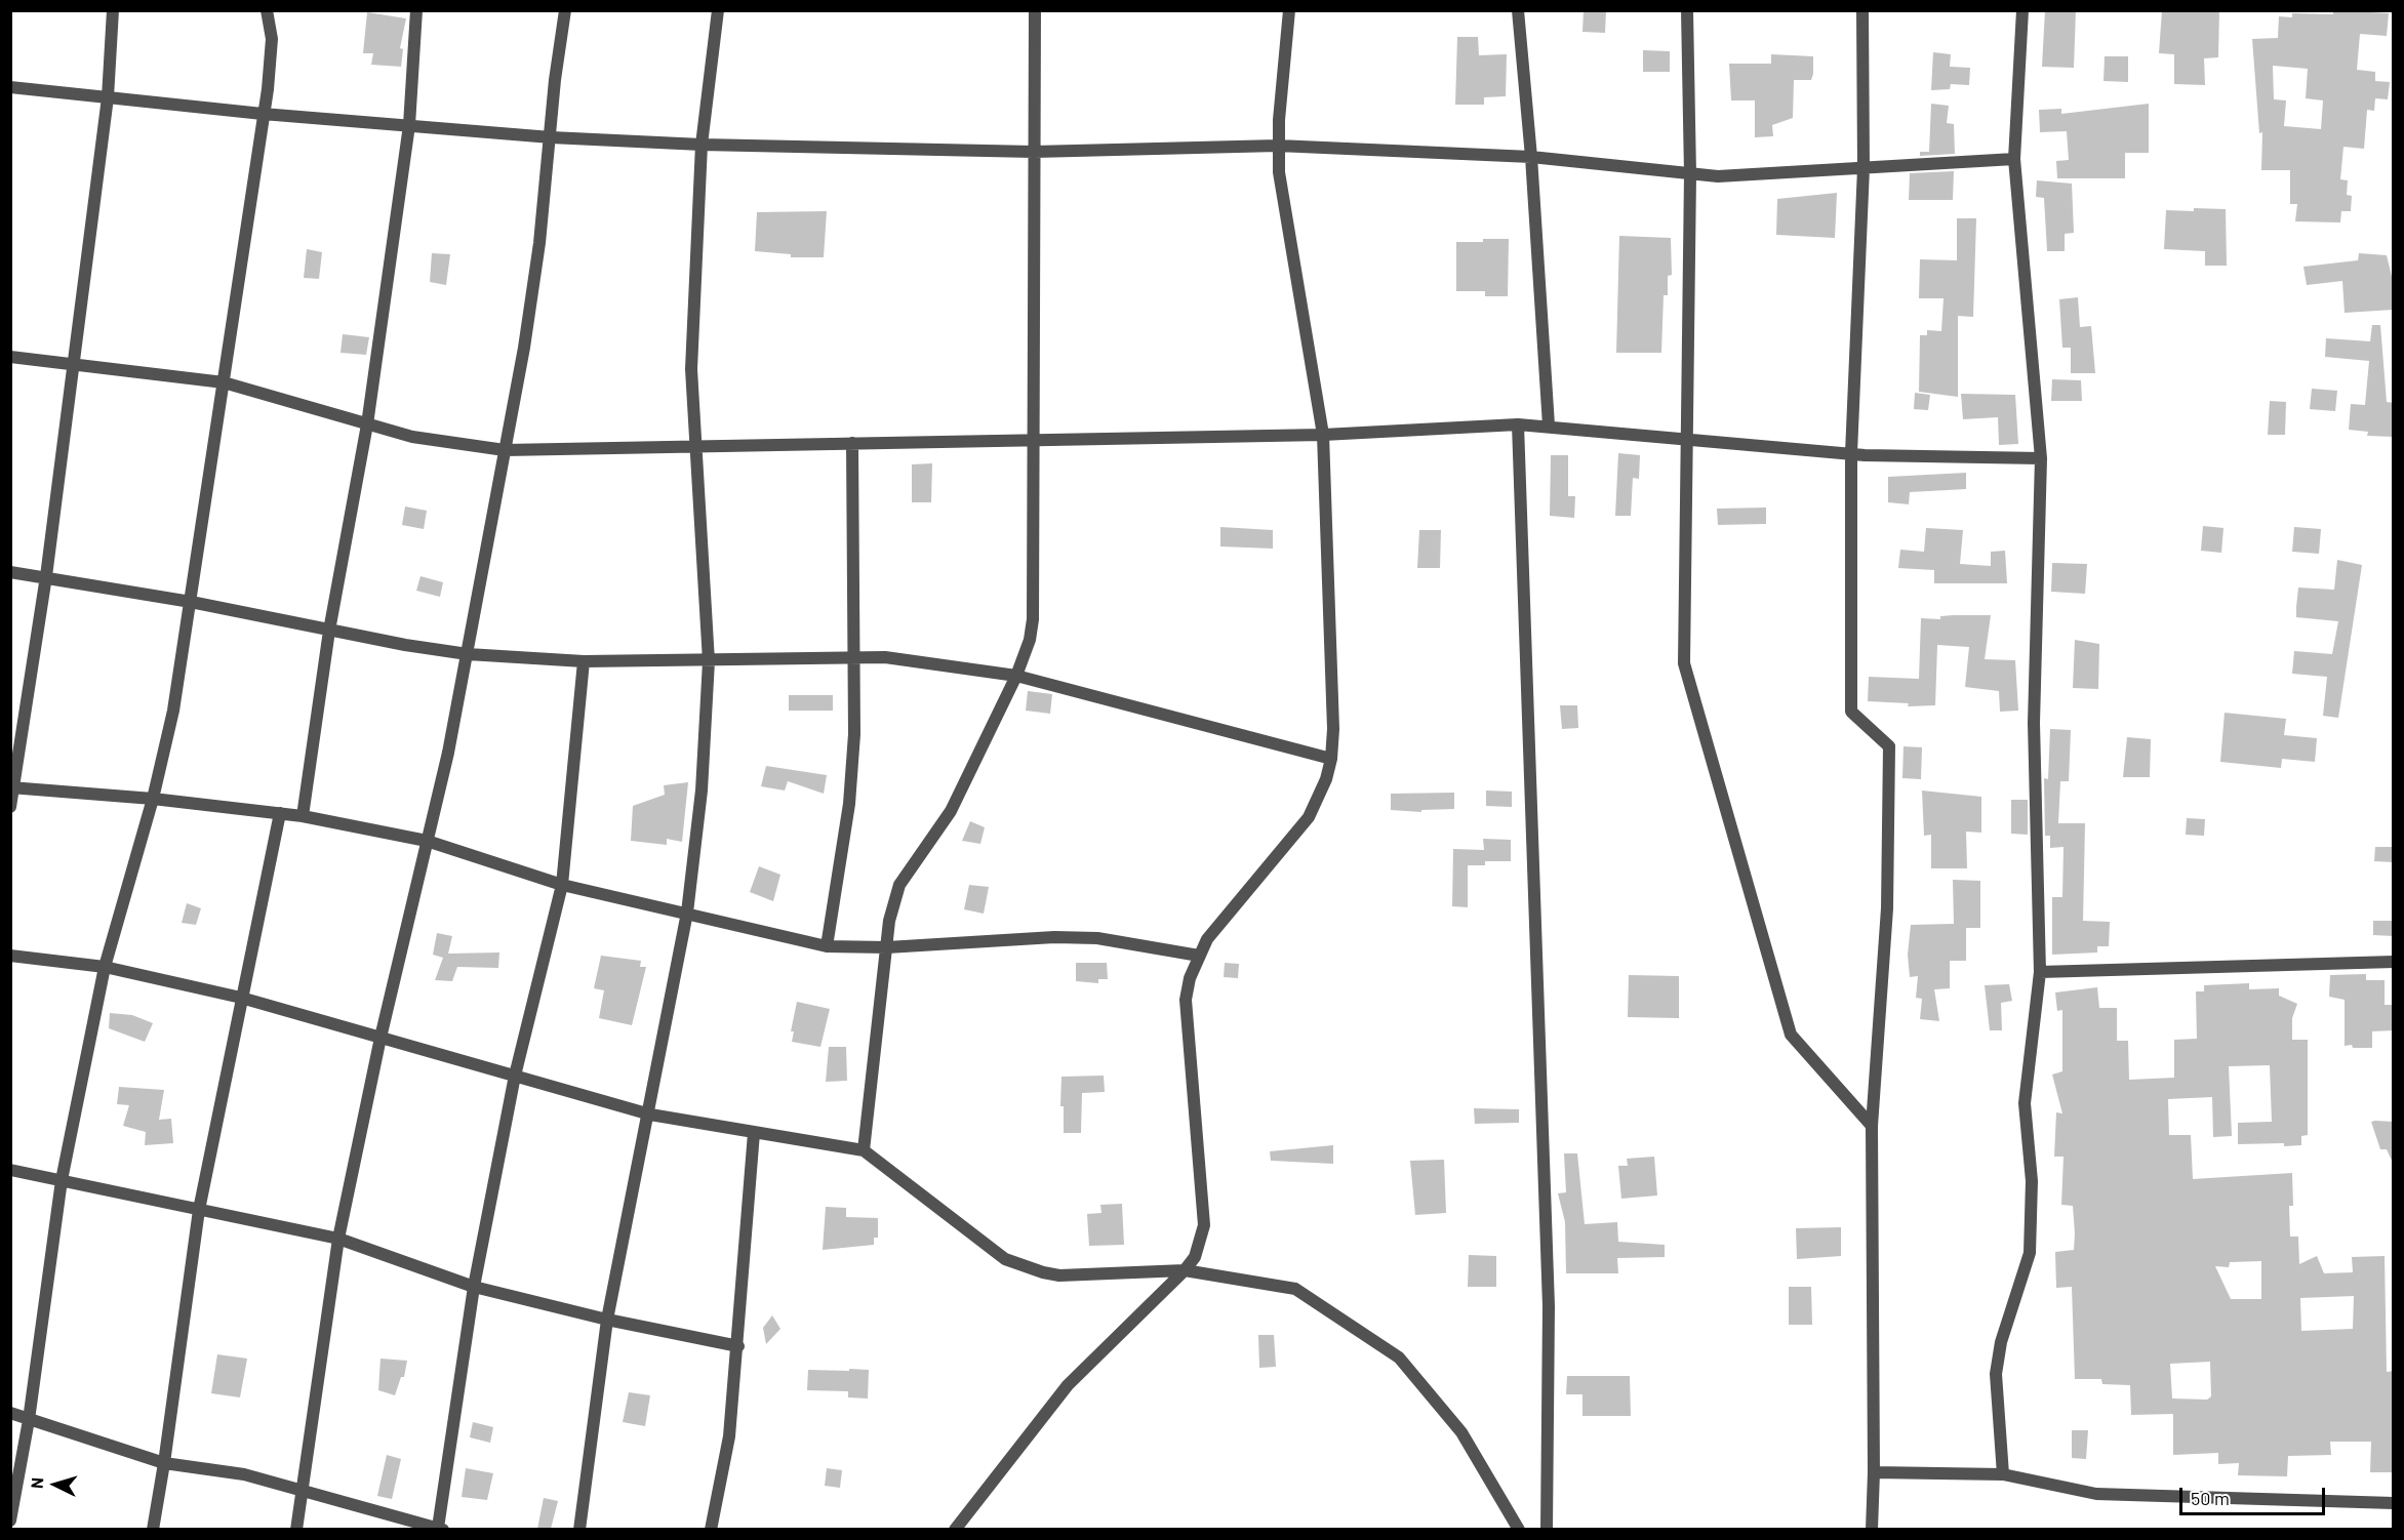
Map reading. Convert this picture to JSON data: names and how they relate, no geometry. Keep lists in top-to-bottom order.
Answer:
{
  "scale_bar": "50 m",
  "north": "left"
}
